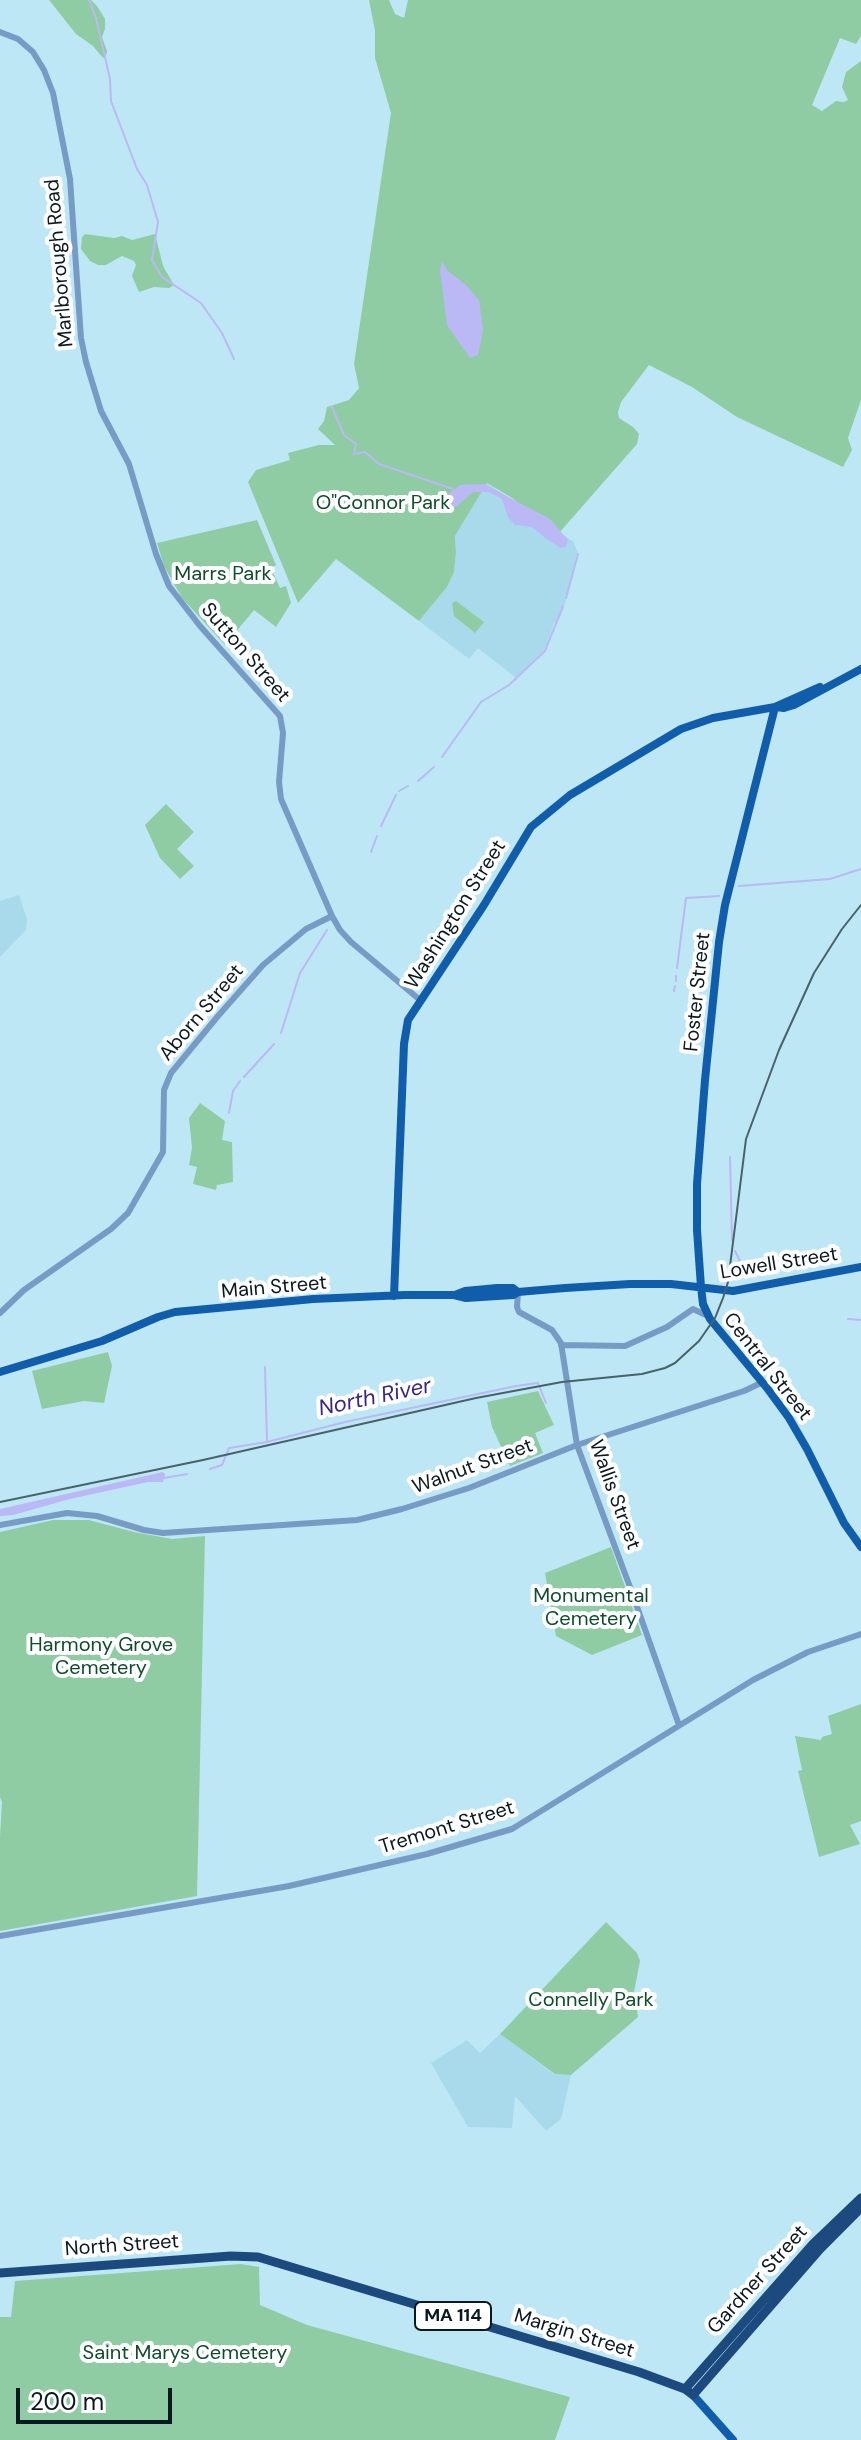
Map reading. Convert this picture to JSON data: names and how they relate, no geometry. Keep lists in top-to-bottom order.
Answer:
{
  "streets": {
    "highway": [
      "North Street",
      "Gardner Street",
      "MA 114",
      "Margin Street"
    ],
    "main road": [
      "Washington Street",
      "Foster Street",
      "Lowell Street",
      "Main Street",
      "Central Street"
    ],
    "street": [
      "Marlborough Road",
      "Sutton Street",
      "Aborn Street",
      "Walnut Street",
      "Wallis Street",
      "Tremont Street"
    ]
  },
  "crossings": [
    ["Marlborough Road", "Sutton Street"],
    ["Sutton Street", "Aborn Street"],
    ["Washington Street", "Foster Street"],
    ["Washington Street", "Main Street"],
    ["Foster Street", "Lowell Street"],
    ["Foster Street", "Main Street"],
    ["Foster Street", "Central Street"],
    ["Lowell Street", "Main Street"],
    ["Lowell Street", "Central Street"],
    ["Main Street", "Central Street"],
    ["Central Street", "Walnut Street"],
    ["Walnut Street", "Wallis Street"],
    ["Wallis Street", "Tremont Street"],
    ["North Street", "Margin Street"],
    ["Gardner Street", "Margin Street"]
  ],
  "water": ["North River"],
  "parks": [
    "O\"Connor Park",
    "Marrs Park",
    "Monumental Cemetery",
    "Harmony Grove Cemetery",
    "Connelly Park",
    "Saint Marys Cemetery"
  ],
  "scale_bar": "200 m"
}
